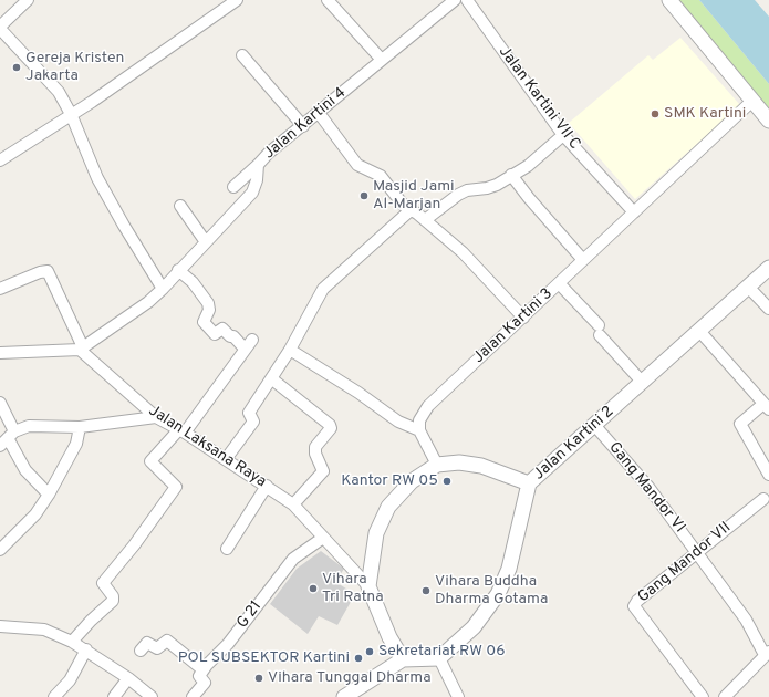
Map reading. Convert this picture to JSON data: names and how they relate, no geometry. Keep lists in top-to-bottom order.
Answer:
{
  "streets": {
    "street": [
      "Jalan Kartini VII C",
      "Jalan Kartini 4",
      "Jalan Kartini 3",
      "Jalan Kartini 2",
      "Jalan Laksana Raya",
      "Gang Mandor VI",
      "Gang Mandor VII",
      "G 21"
    ]
  },
  "crossings": [
    ["Jalan Kartini VII C", "Jalan Kartini 3"],
    ["Jalan Kartini 4", "Jalan Laksana Raya"],
    ["Jalan Kartini 2", "Gang Mandor VI"],
    ["Jalan Laksana Raya", "G 21"],
    ["Gang Mandor VI", "Gang Mandor VII"]
  ],
  "places": [
    "Gereja Kristen Jakarta",
    "SMK Kartini",
    "Masjid Jami Al-Marjan",
    "Kantor RW 05",
    "Vihara Tri Ratna",
    "Vihara Buddha Dharma Gotama",
    "Sekretariat RW 06",
    "POL SUBSEKTOR Kartini",
    "Vihara Tunggal Dharma"
  ]
}
